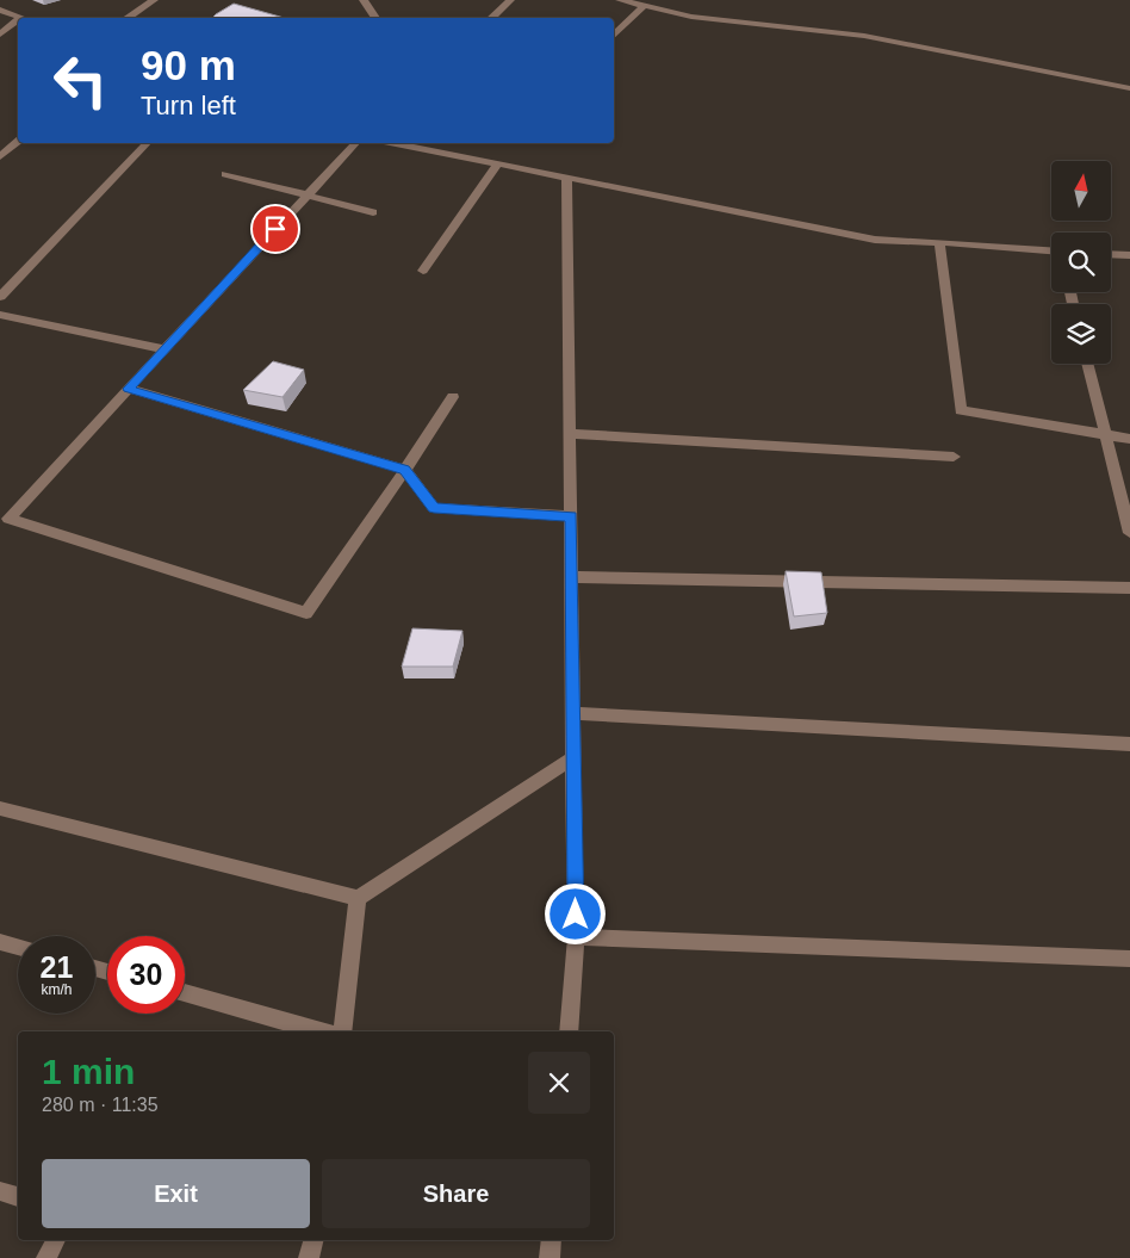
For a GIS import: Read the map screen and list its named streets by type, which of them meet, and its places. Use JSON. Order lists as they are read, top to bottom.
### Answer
{
  "north": "top",
  "page": {
    "turn": ["90 m", "Turn left"],
    "speed": "21 km/h",
    "limit": "30",
    "heading": ["1 min", "280 m · 11:35"],
    "buttons": ["Exit", "Share"]
  }
}
